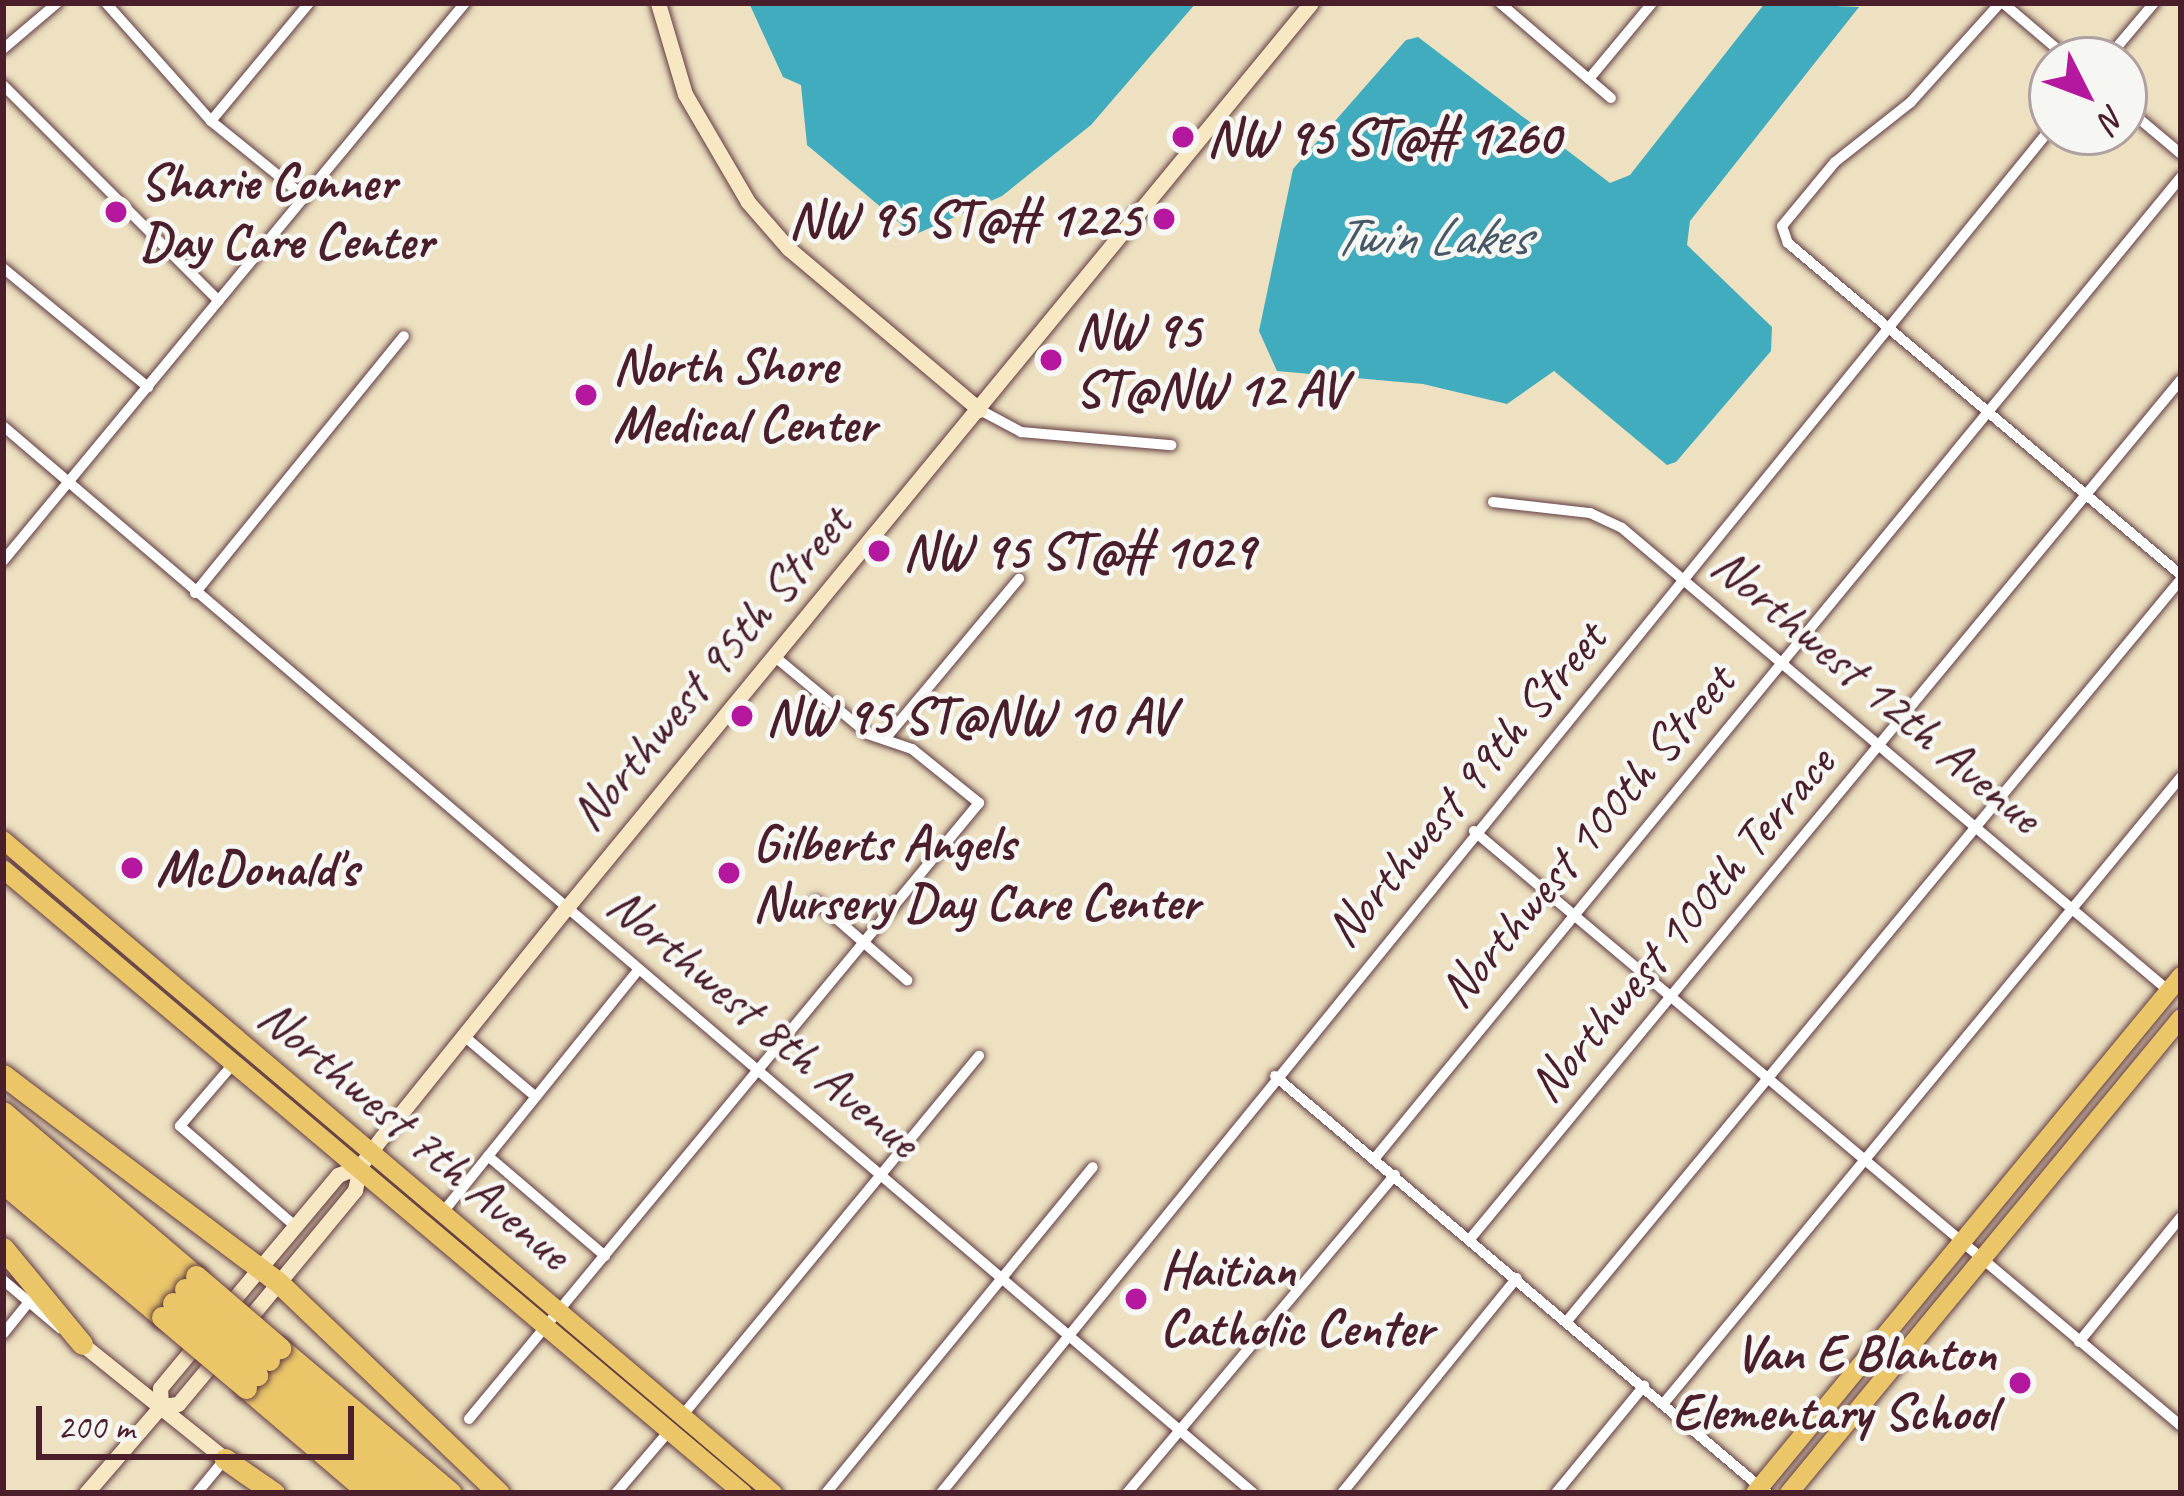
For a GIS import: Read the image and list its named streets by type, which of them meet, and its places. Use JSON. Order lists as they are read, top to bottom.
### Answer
{
  "streets": {
    "main road": ["Northwest 95th Street", "Northwest 7th Avenue"],
    "street": [
      "Northwest 12th Avenue",
      "Northwest 99th Street",
      "Northwest 100th Street",
      "Northwest 100th Terrace",
      "Northwest 8th Avenue"
    ]
  },
  "crossings": [
    ["Northwest 95th Street", "Northwest 8th Avenue"],
    ["Northwest 95th Street", "Northwest 7th Avenue"],
    ["Northwest 12th Avenue", "Northwest 99th Street"],
    ["Northwest 12th Avenue", "Northwest 100th Street"],
    ["Northwest 12th Avenue", "Northwest 100th Terrace"],
    ["Northwest 99th Street", "Northwest 8th Avenue"]
  ],
  "water": ["Twin Lakes"],
  "places": [
    "NW 95 ST@# 1260",
    "Sharie Conner Day Care Center",
    "NW 95 ST@# 1225",
    "NW 95 ST@NW 12 AV",
    "North Shore Medical Center",
    "NW 95 ST@# 1029",
    "NW 95 ST@NW 10 AV",
    "McDonald's",
    "Gilberts Angels Nursery Day Care Center",
    "Haitian Catholic Center",
    "Van E Blanton Elementary School"
  ],
  "scale_bar": "200 m",
  "north": "bottom right"
}
